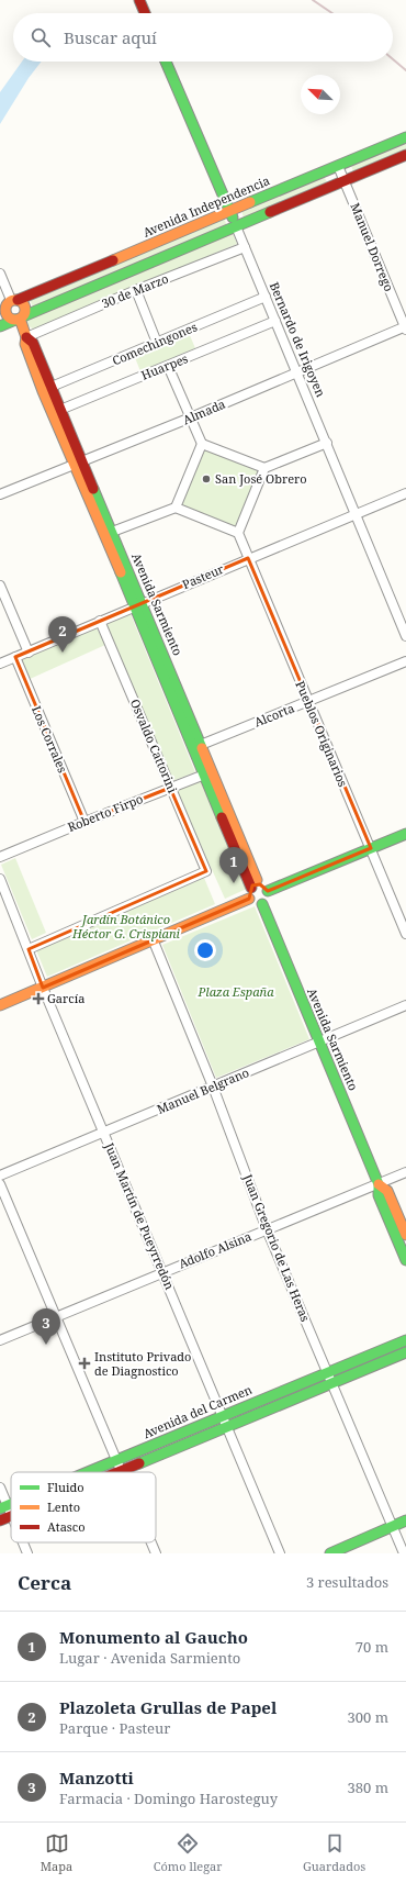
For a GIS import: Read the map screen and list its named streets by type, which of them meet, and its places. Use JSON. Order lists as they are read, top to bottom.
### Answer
{
  "streets": {
    "main road": [
      "Avenida Independencia",
      "Bernardo de Irigoyen",
      "Avenida Sarmiento",
      "Avenida del Carmen"
    ],
    "street": [
      "Manuel Dorrego",
      "30 de Marzo",
      "Comechingones",
      "Huarpes",
      "Almada",
      "Pasteur",
      "Alcorta",
      "Pueblos Originarios",
      "Los Corrales",
      "Osvaldo Cattorini",
      "Roberto Firpo",
      "Manuel Belgrano",
      "Juan Martín de Pueyrredón",
      "Juan Gregorio de Las Heras",
      "Adolfo Alsina"
    ]
  },
  "crossings": [
    ["Avenida Independencia", "Manuel Dorrego"],
    ["Avenida Independencia", "Bernardo de Irigoyen"],
    ["Avenida Independencia", "Avenida Sarmiento"],
    ["Manuel Dorrego", "Almada"],
    ["30 de Marzo", "Bernardo de Irigoyen"],
    ["30 de Marzo", "Avenida Sarmiento"],
    ["Bernardo de Irigoyen", "Comechingones"],
    ["Bernardo de Irigoyen", "Huarpes"],
    ["Bernardo de Irigoyen", "Almada"],
    ["Bernardo de Irigoyen", "Pasteur"],
    ["Comechingones", "Avenida Sarmiento"],
    ["Huarpes", "Avenida Sarmiento"],
    ["Almada", "Avenida Sarmiento"],
    ["Pasteur", "Avenida Sarmiento"],
    ["Pasteur", "Pueblos Originarios"],
    ["Pasteur", "Los Corrales"],
    ["Pasteur", "Osvaldo Cattorini"],
    ["Avenida Sarmiento", "Alcorta"],
    ["Avenida Sarmiento", "Roberto Firpo"],
    ["Avenida Sarmiento", "Manuel Belgrano"],
    ["Avenida Sarmiento", "Adolfo Alsina"],
    ["Alcorta", "Pueblos Originarios"],
    ["Los Corrales", "Roberto Firpo"],
    ["Osvaldo Cattorini", "Roberto Firpo"],
    ["Osvaldo Cattorini", "Juan Martín de Pueyrredón"],
    ["Manuel Belgrano", "Juan Martín de Pueyrredón"],
    ["Manuel Belgrano", "Juan Gregorio de Las Heras"],
    ["Juan Martín de Pueyrredón", "Adolfo Alsina"],
    ["Juan Martín de Pueyrredón", "Avenida del Carmen"],
    ["Juan Gregorio de Las Heras", "Adolfo Alsina"],
    ["Juan Gregorio de Las Heras", "Avenida del Carmen"]
  ],
  "parks": ["Jardín Botánico Héctor G. Crispiani", "Plaza España"],
  "places": {
    "other": ["San José Obrero"],
    "health": ["García", "Instituto Privado de Diagnostico"]
  },
  "legend": ["Fluido", "Lento", "Atasco"],
  "north": "top left",
  "page": {
    "search": "Buscar aquí",
    "pins": ["2", "1", "3"],
    "heading": ["Cerca", "3 resultados"],
    "list": [
      {
        "mark": "1",
        "name": "Monumento al Gaucho",
        "note": "Lugar · Avenida Sarmiento",
        "value": "70 m"
      },
      {
        "mark": "2",
        "name": "Plazoleta Grullas de Papel",
        "note": "Parque · Pasteur",
        "value": "300 m"
      },
      {
        "mark": "3",
        "name": "Manzotti",
        "note": "Farmacia · Domingo Harosteguy",
        "value": "380 m"
      }
    ],
    "nav": ["Mapa", "Cómo llegar", "Guardados"]
  }
}
